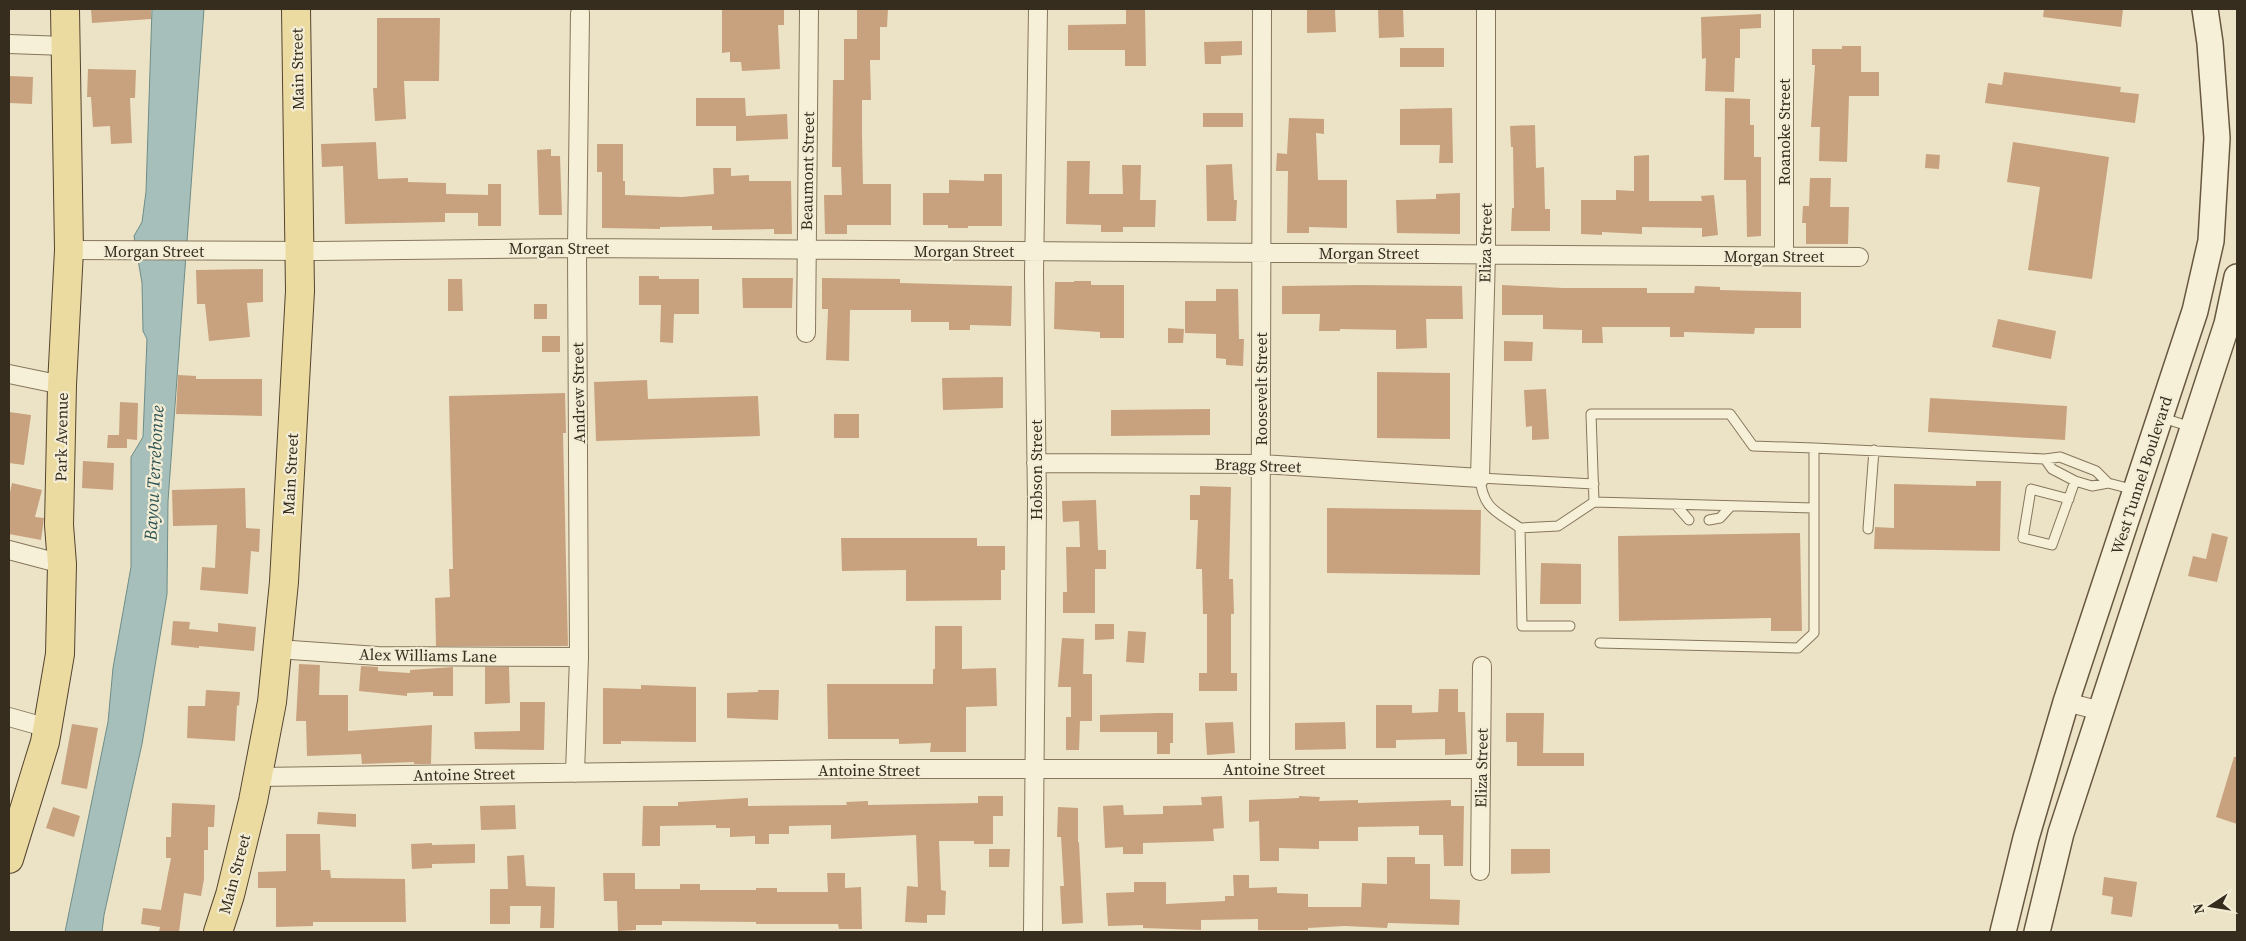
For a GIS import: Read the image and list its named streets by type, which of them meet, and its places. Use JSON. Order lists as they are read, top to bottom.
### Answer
{
  "streets": {
    "main road": ["Main Street", "Park Avenue", "West Tunnel Boulevard"],
    "street": [
      "Roanoke Street",
      "Beaumont Street",
      "Eliza Street",
      "Morgan Street",
      "Roosevelt Street",
      "Andrew Street",
      "Bragg Street",
      "Hobson Street",
      "Alex Williams Lane",
      "Antoine Street"
    ]
  },
  "crossings": [
    ["Main Street", "Morgan Street"],
    ["Main Street", "Alex Williams Lane"],
    ["Main Street", "Antoine Street"],
    ["Roanoke Street", "Morgan Street"],
    ["Beaumont Street", "Morgan Street"],
    ["Eliza Street", "Morgan Street"],
    ["Eliza Street", "Bragg Street"],
    ["Eliza Street", "Antoine Street"],
    ["Morgan Street", "Roosevelt Street"],
    ["Morgan Street", "Andrew Street"],
    ["Morgan Street", "Park Avenue"],
    ["Morgan Street", "Hobson Street"],
    ["Roosevelt Street", "Bragg Street"],
    ["Roosevelt Street", "Antoine Street"],
    ["Andrew Street", "Alex Williams Lane"],
    ["Andrew Street", "Antoine Street"],
    ["Bragg Street", "Hobson Street"],
    ["Hobson Street", "Antoine Street"]
  ],
  "water": ["Bayou Terrebonne"],
  "north": "left"
}
